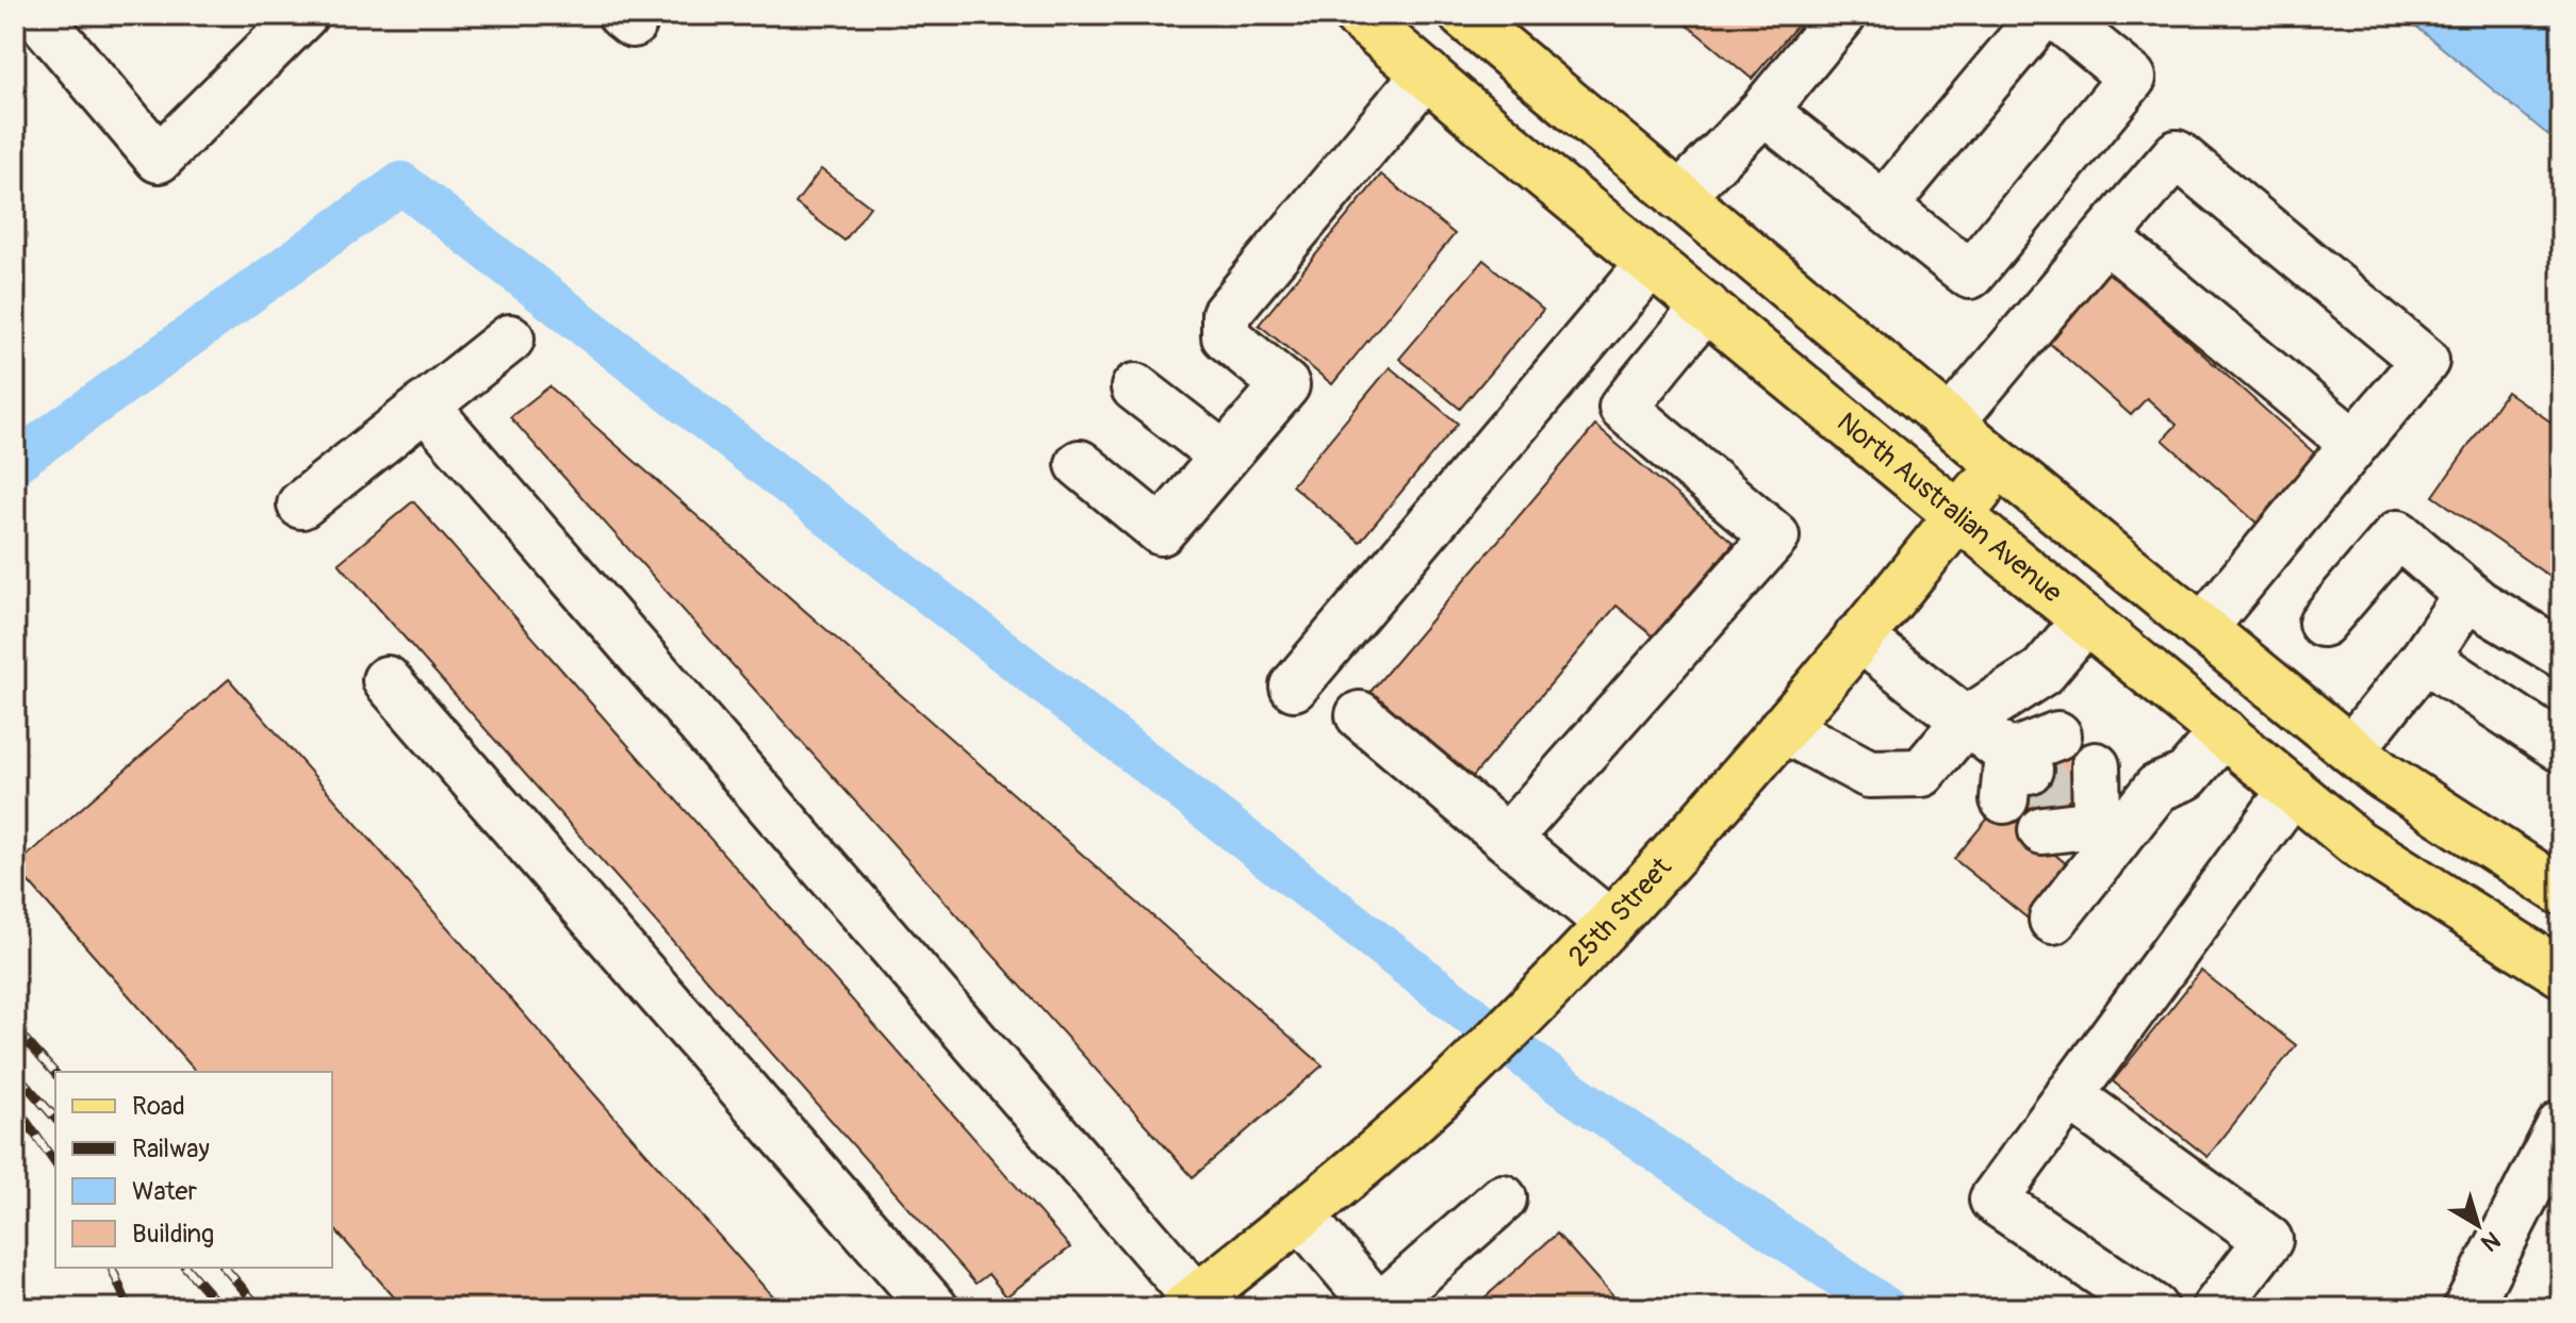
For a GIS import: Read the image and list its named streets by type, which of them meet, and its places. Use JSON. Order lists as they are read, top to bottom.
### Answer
{
  "streets": {
    "main road": ["North Australian Avenue", "25th Street"]
  },
  "crossings": [
    ["North Australian Avenue", "25th Street"]
  ],
  "legend": [
    "Road",
    "Railway",
    "Water",
    "Building"
  ],
  "north": "bottom right"
}
